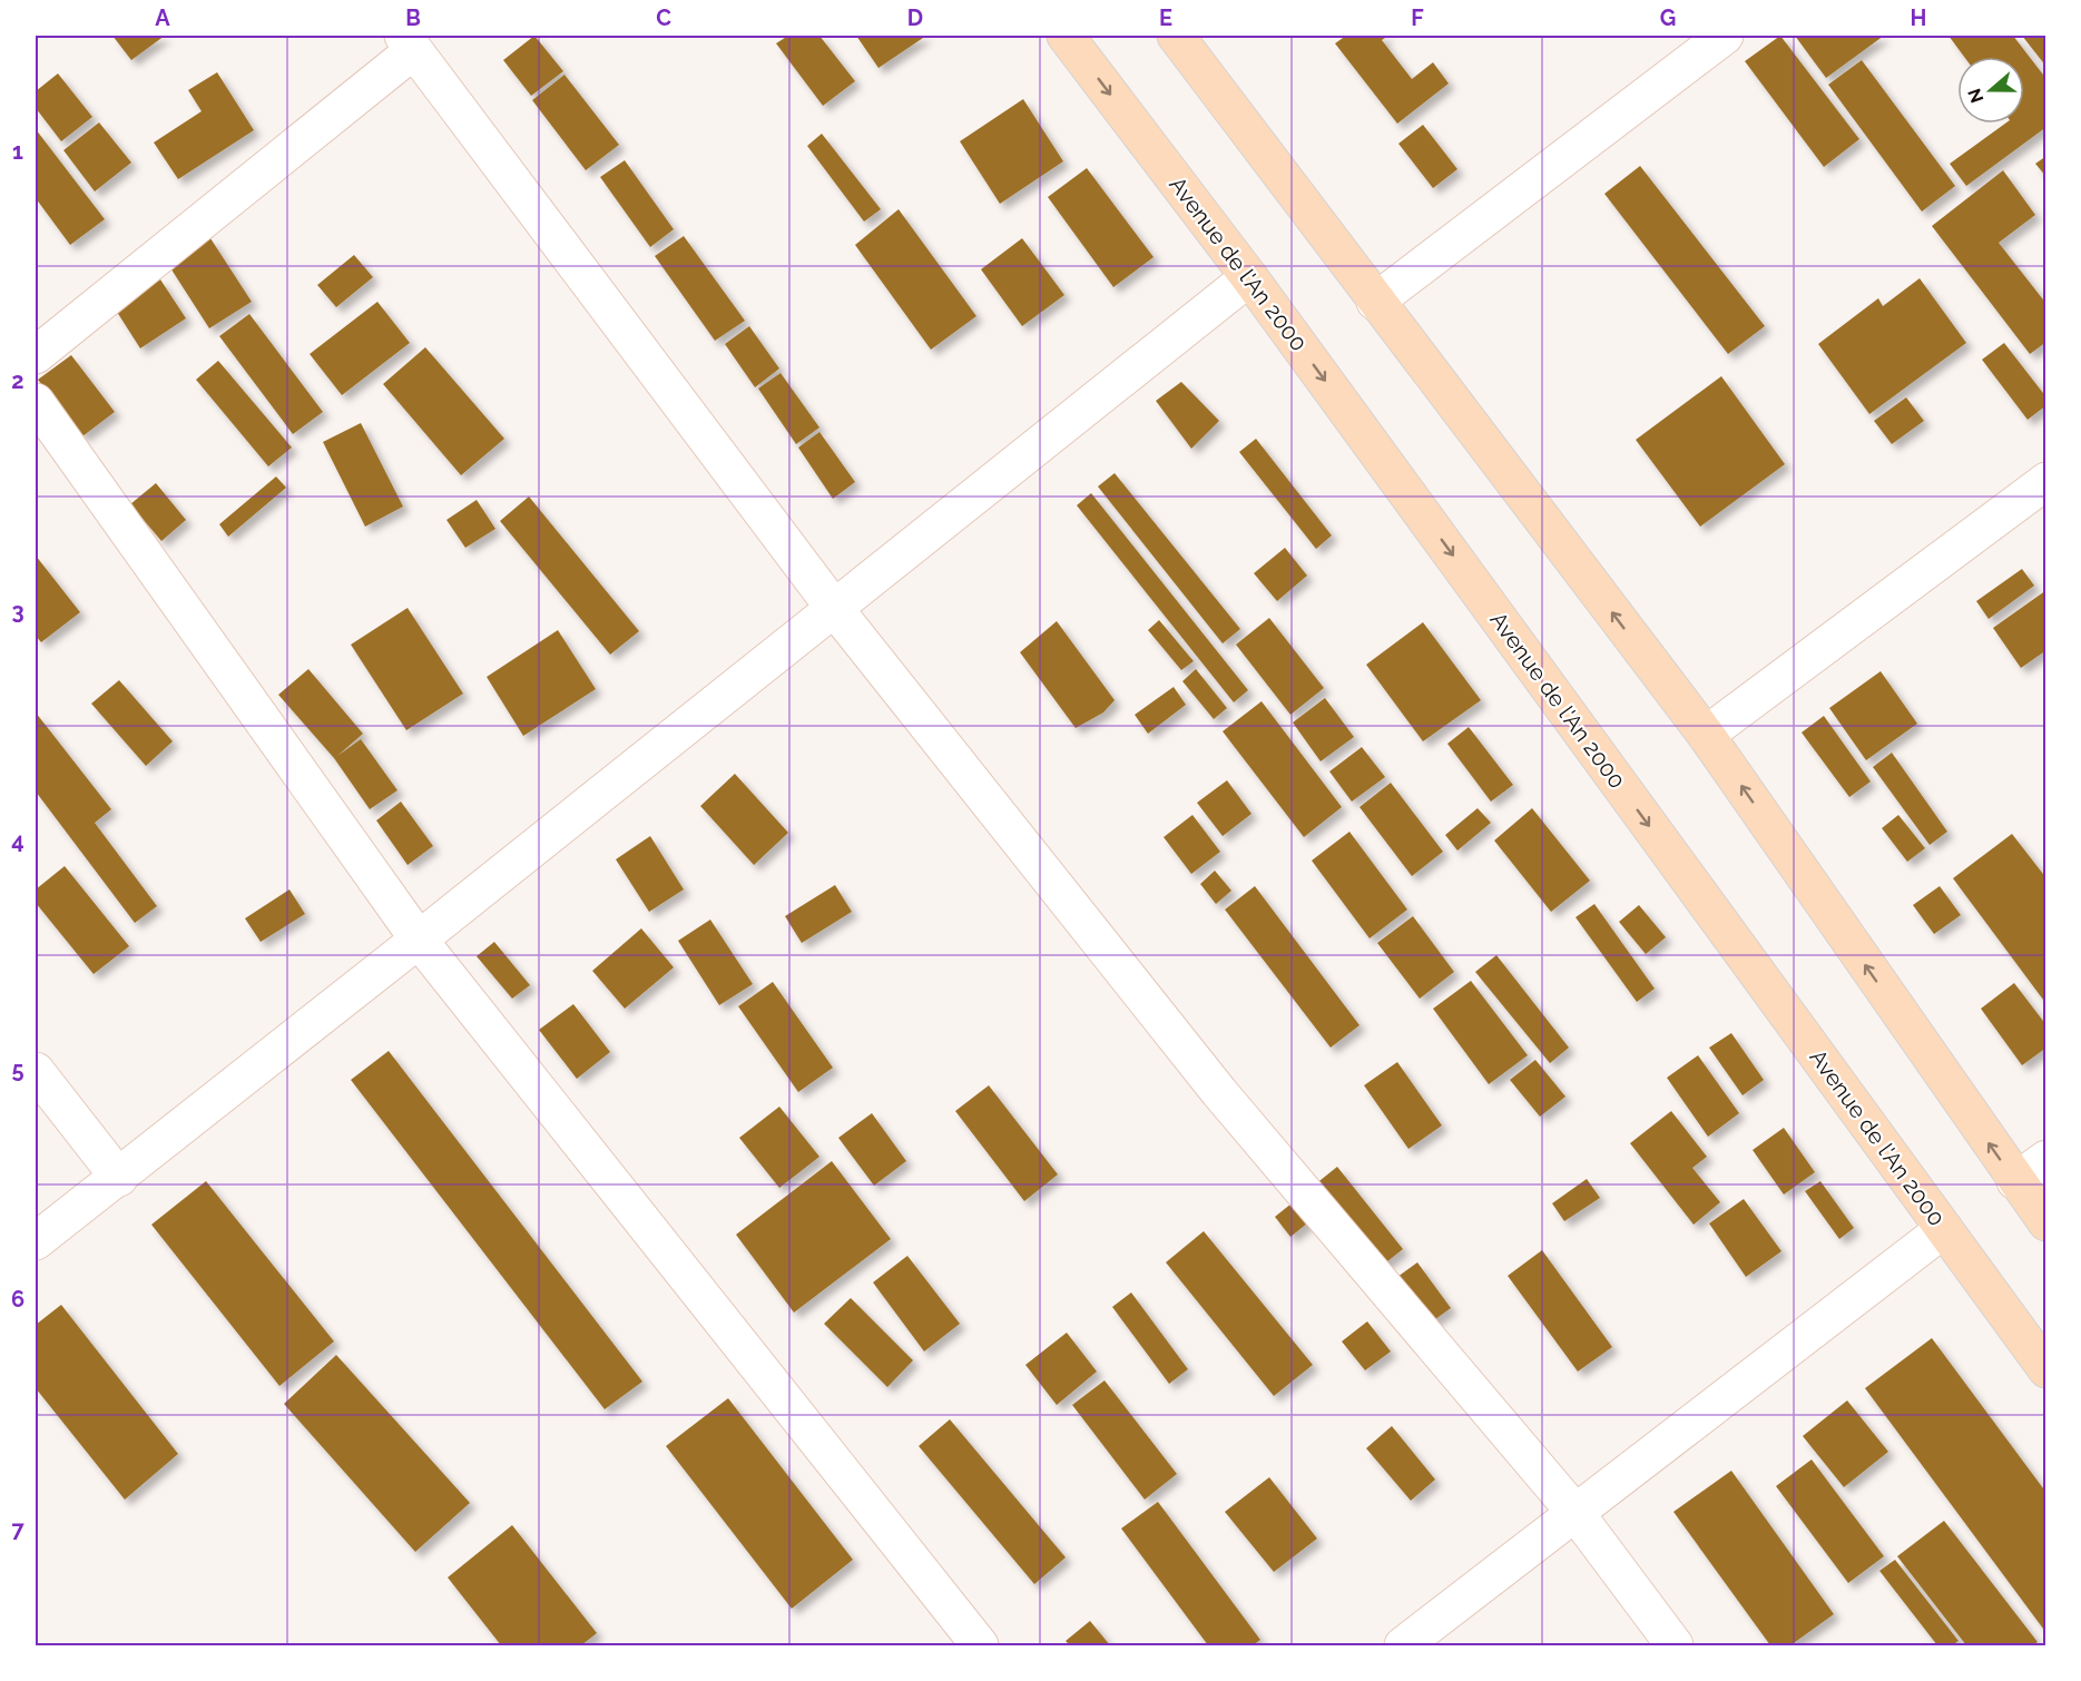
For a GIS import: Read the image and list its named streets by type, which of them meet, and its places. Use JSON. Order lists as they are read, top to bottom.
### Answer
{
  "streets": {
    "main road": ["Avenue de l'An 2000"]
  },
  "north": "left",
  "grid": {
    "columns": [
      "A",
      "B",
      "C",
      "D",
      "E",
      "F",
      "G",
      "H"
    ],
    "rows": [
      "1",
      "2",
      "3",
      "4",
      "5",
      "6",
      "7"
    ]
  }
}
